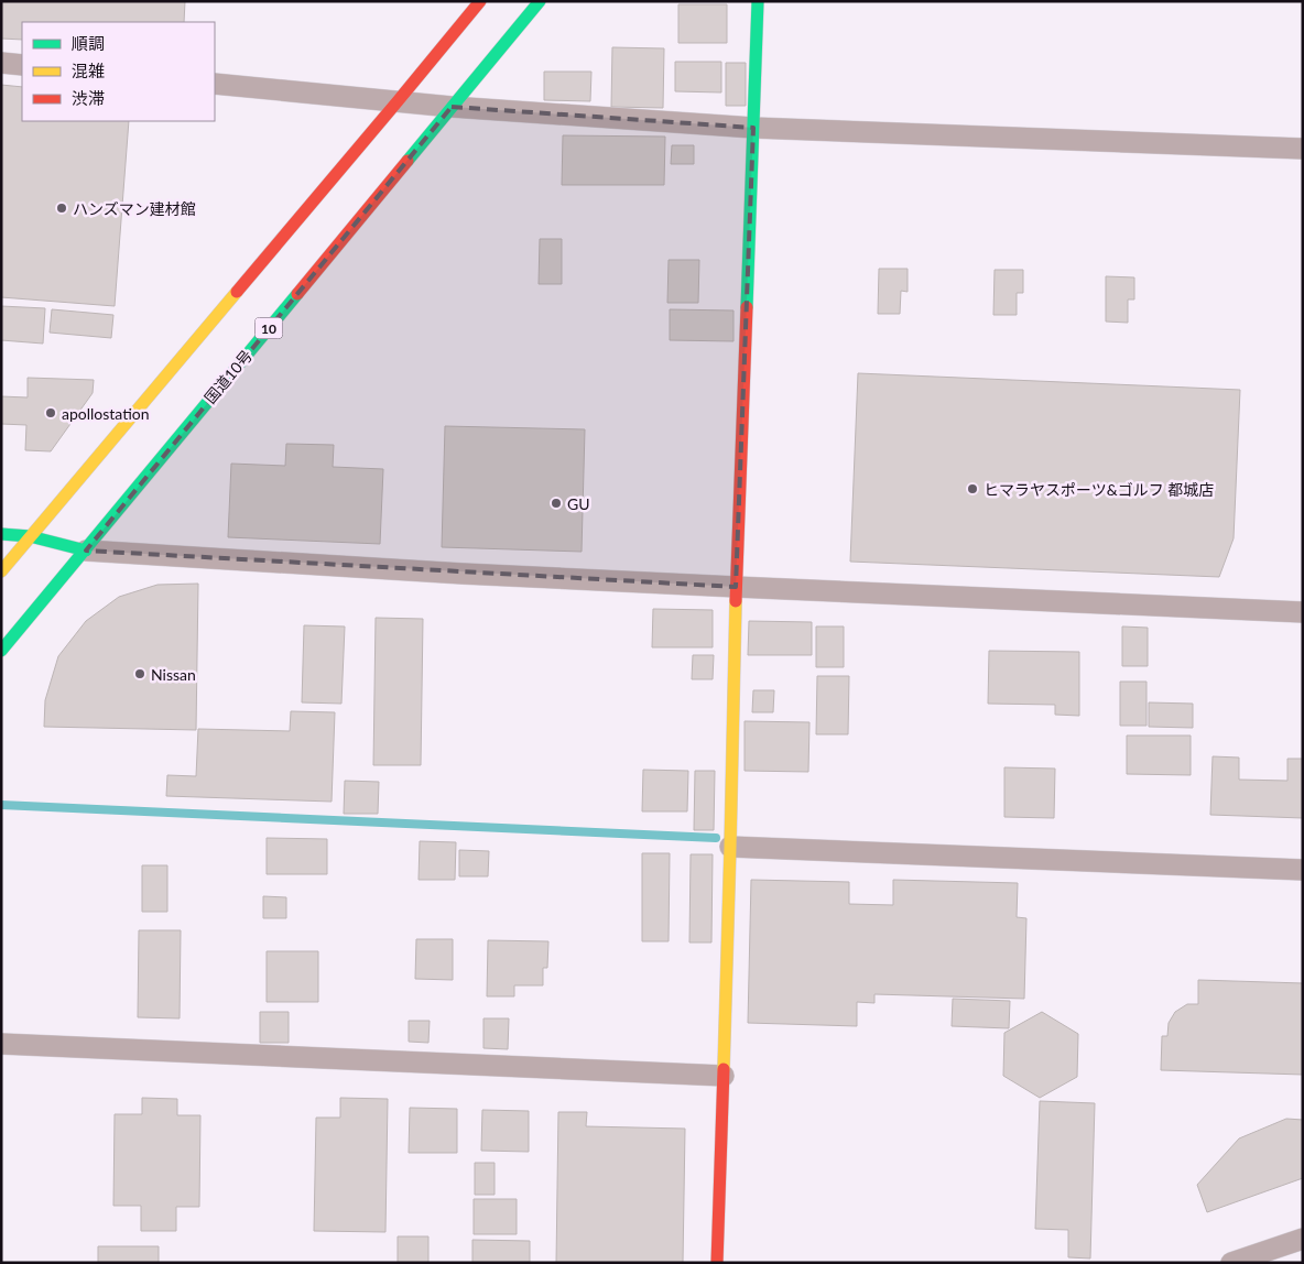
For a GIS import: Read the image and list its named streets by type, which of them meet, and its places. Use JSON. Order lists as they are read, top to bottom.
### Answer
{
  "streets": {
    "main road": ["10", "国道10号"]
  },
  "places": [
    "ハンズマン建材館",
    "apollostation",
    "ヒマラヤスポーツ&ゴルフ 都城店",
    "GU",
    "Nissan"
  ],
  "legend": ["順調", "混雑", "渋滞"]
}
